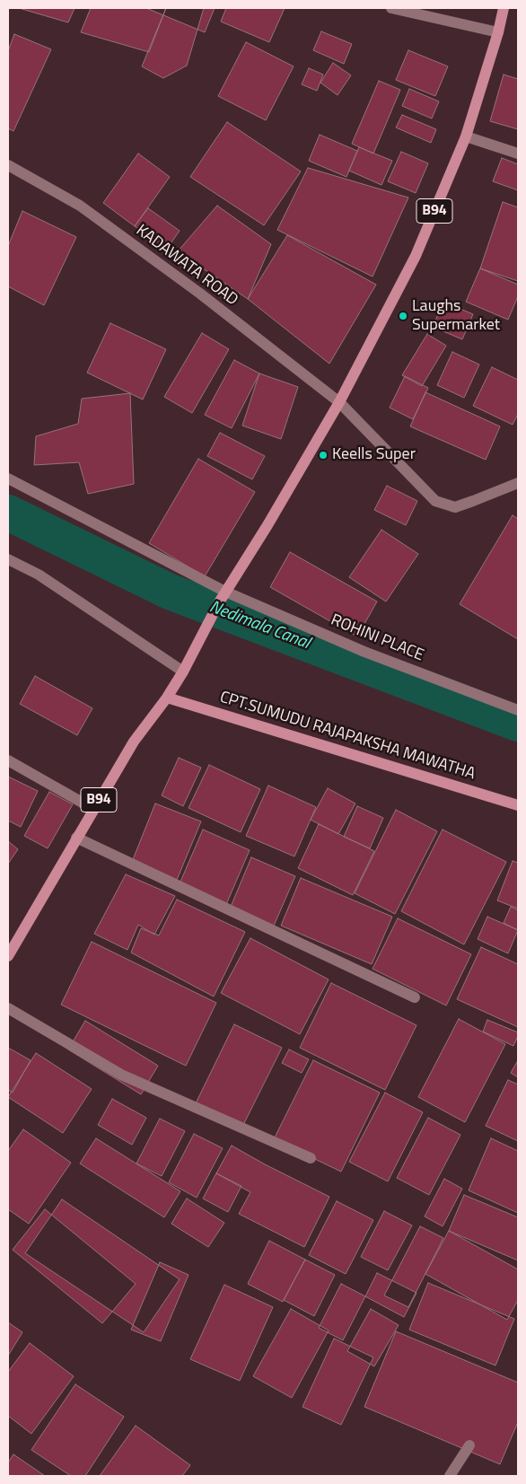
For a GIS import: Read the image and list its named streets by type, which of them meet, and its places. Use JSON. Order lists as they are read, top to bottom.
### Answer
{
  "streets": {
    "main road": ["B94", "CPT.SUMUDU RAJAPAKSHA MAWATHA"],
    "street": ["KADAWATA ROAD", "ROHINI PLACE"]
  },
  "crossings": [
    ["B94", "KADAWATA ROAD"],
    ["B94", "ROHINI PLACE"],
    ["B94", "CPT.SUMUDU RAJAPAKSHA MAWATHA"]
  ],
  "water": ["Nedimala Canal"],
  "places": ["Laughs Supermarket", "Keells Super"]
}
